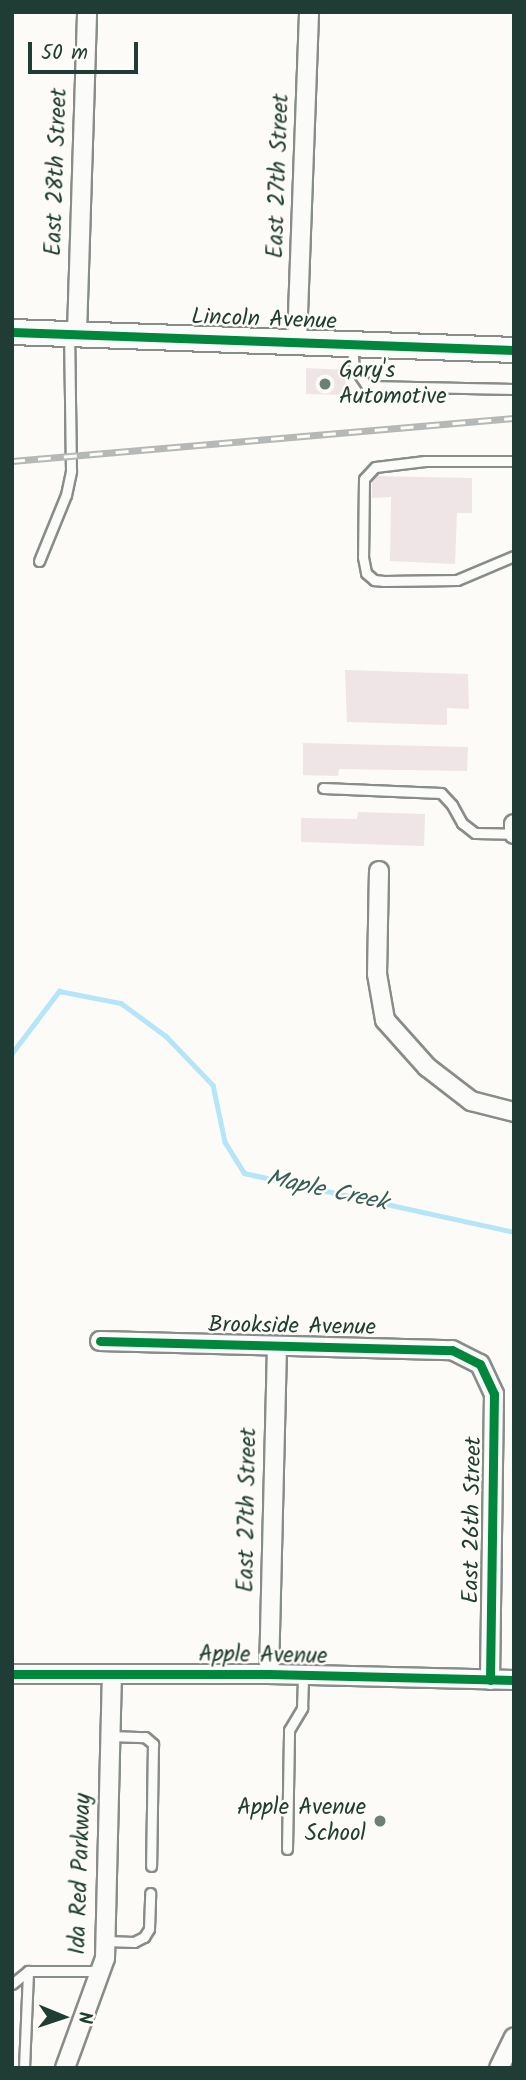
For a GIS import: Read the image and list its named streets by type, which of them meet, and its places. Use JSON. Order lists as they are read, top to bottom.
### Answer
{
  "streets": {
    "street": [
      "East 28th Street",
      "East 27th Street",
      "Lincoln Avenue",
      "Brookside Avenue",
      "East 26th Street",
      "Apple Avenue",
      "Ida Red Parkway"
    ]
  },
  "crossings": [
    ["East 28th Street", "Lincoln Avenue"],
    ["East 27th Street", "Lincoln Avenue"],
    ["East 27th Street", "Brookside Avenue"],
    ["East 27th Street", "Apple Avenue"],
    ["Brookside Avenue", "East 26th Street"],
    ["East 26th Street", "Apple Avenue"],
    ["Apple Avenue", "Ida Red Parkway"]
  ],
  "water": ["Maple Creek"],
  "places": ["Gary's Automotive", "Apple Avenue School"],
  "scale_bar": "50 m",
  "north": "right"
}
